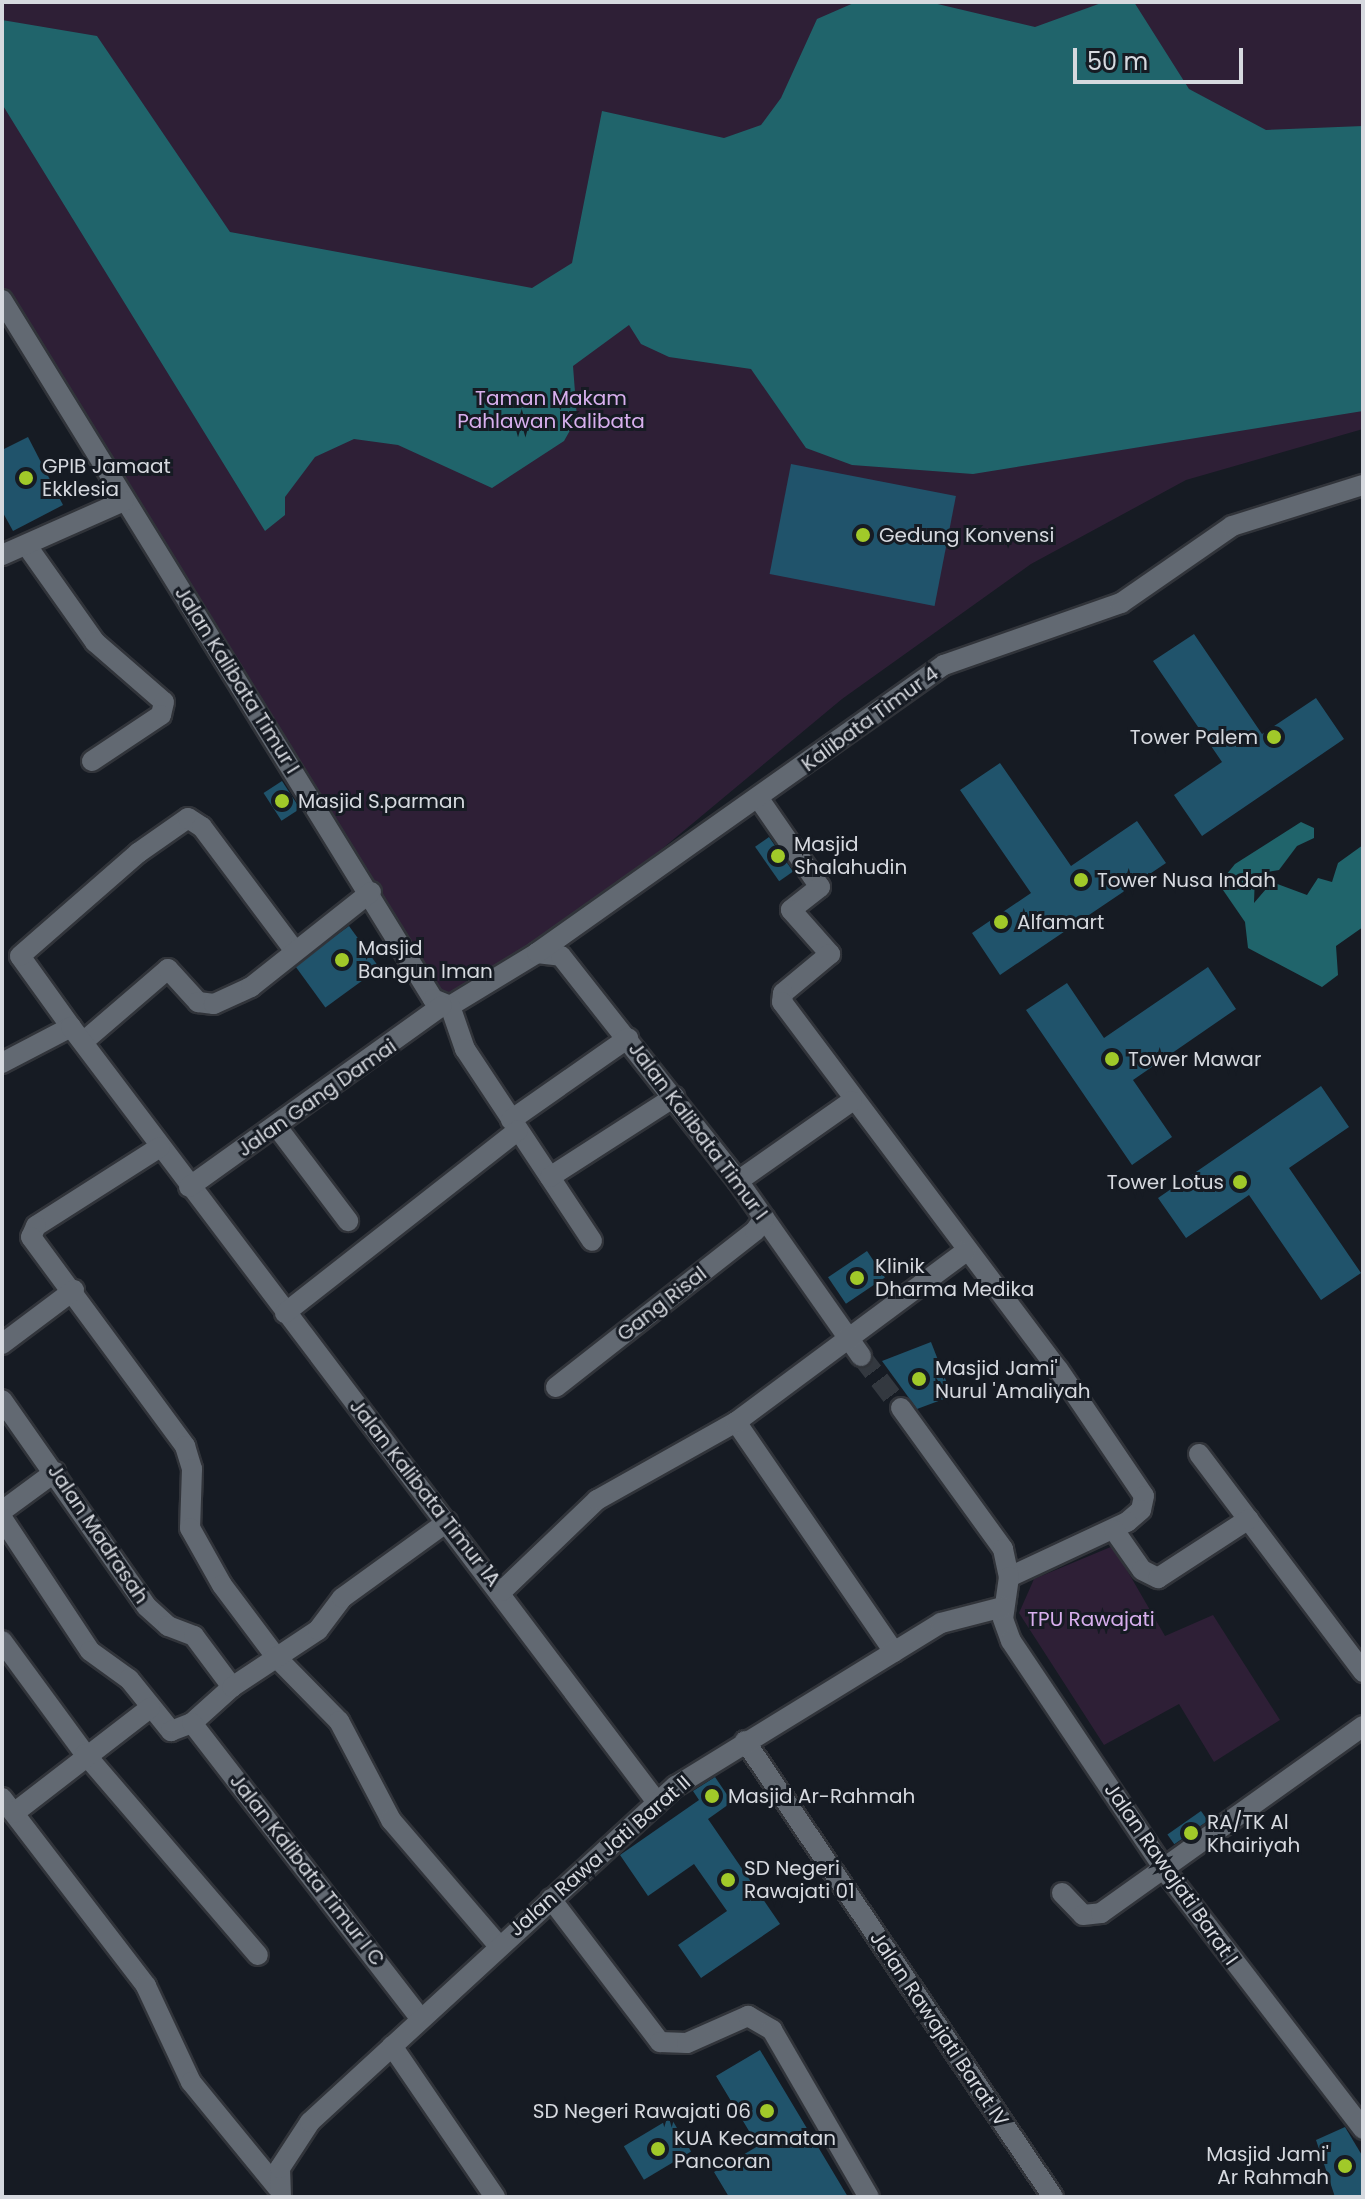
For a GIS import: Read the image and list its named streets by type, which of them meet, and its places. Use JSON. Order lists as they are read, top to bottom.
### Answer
{
  "streets": {
    "street": [
      "Jalan Kalibata Timur I",
      "Kalibata Timur 4",
      "Jalan Gang Damai",
      "Gang Risal",
      "Jalan Kalibata Timur 1A",
      "Jalan Madrasah",
      "Jalan Rawa Jati Barat II",
      "Jalan Kalibata Timur I C",
      "Jalan Rawajati Barat I",
      "Jalan Rawajati Barat IV"
    ]
  },
  "crossings": [
    ["Jalan Kalibata Timur I", "Kalibata Timur 4"],
    ["Jalan Kalibata Timur I", "Jalan Gang Damai"],
    ["Jalan Kalibata Timur I", "Gang Risal"],
    ["Jalan Gang Damai", "Jalan Kalibata Timur 1A"],
    ["Jalan Kalibata Timur 1A", "Jalan Rawa Jati Barat II"],
    ["Jalan Rawa Jati Barat II", "Jalan Kalibata Timur I C"],
    ["Jalan Rawa Jati Barat II", "Jalan Rawajati Barat I"],
    ["Jalan Rawa Jati Barat II", "Jalan Rawajati Barat IV"]
  ],
  "parks": ["Taman Makam Pahlawan Kalibata", "TPU Rawajati"],
  "places": [
    "GPIB Jamaat Ekklesia",
    "Gedung Konvensi",
    "Tower Palem",
    "Masjid S.parman",
    "Masjid Shalahudin",
    "Tower Nusa Indah",
    "Alfamart",
    "Masjid Bangun Iman",
    "Tower Mawar",
    "Tower Lotus",
    "Klinik Dharma Medika",
    "Masjid Jami' Nurul 'Amaliyah",
    "Masjid Ar-Rahmah",
    "RA/TK Al Khairiyah",
    "SD Negeri Rawajati 01",
    "SD Negeri Rawajati 06",
    "KUA Kecamatan Pancoran",
    "Masjid Jami' Ar Rahmah"
  ],
  "scale_bar": "50 m"
}
